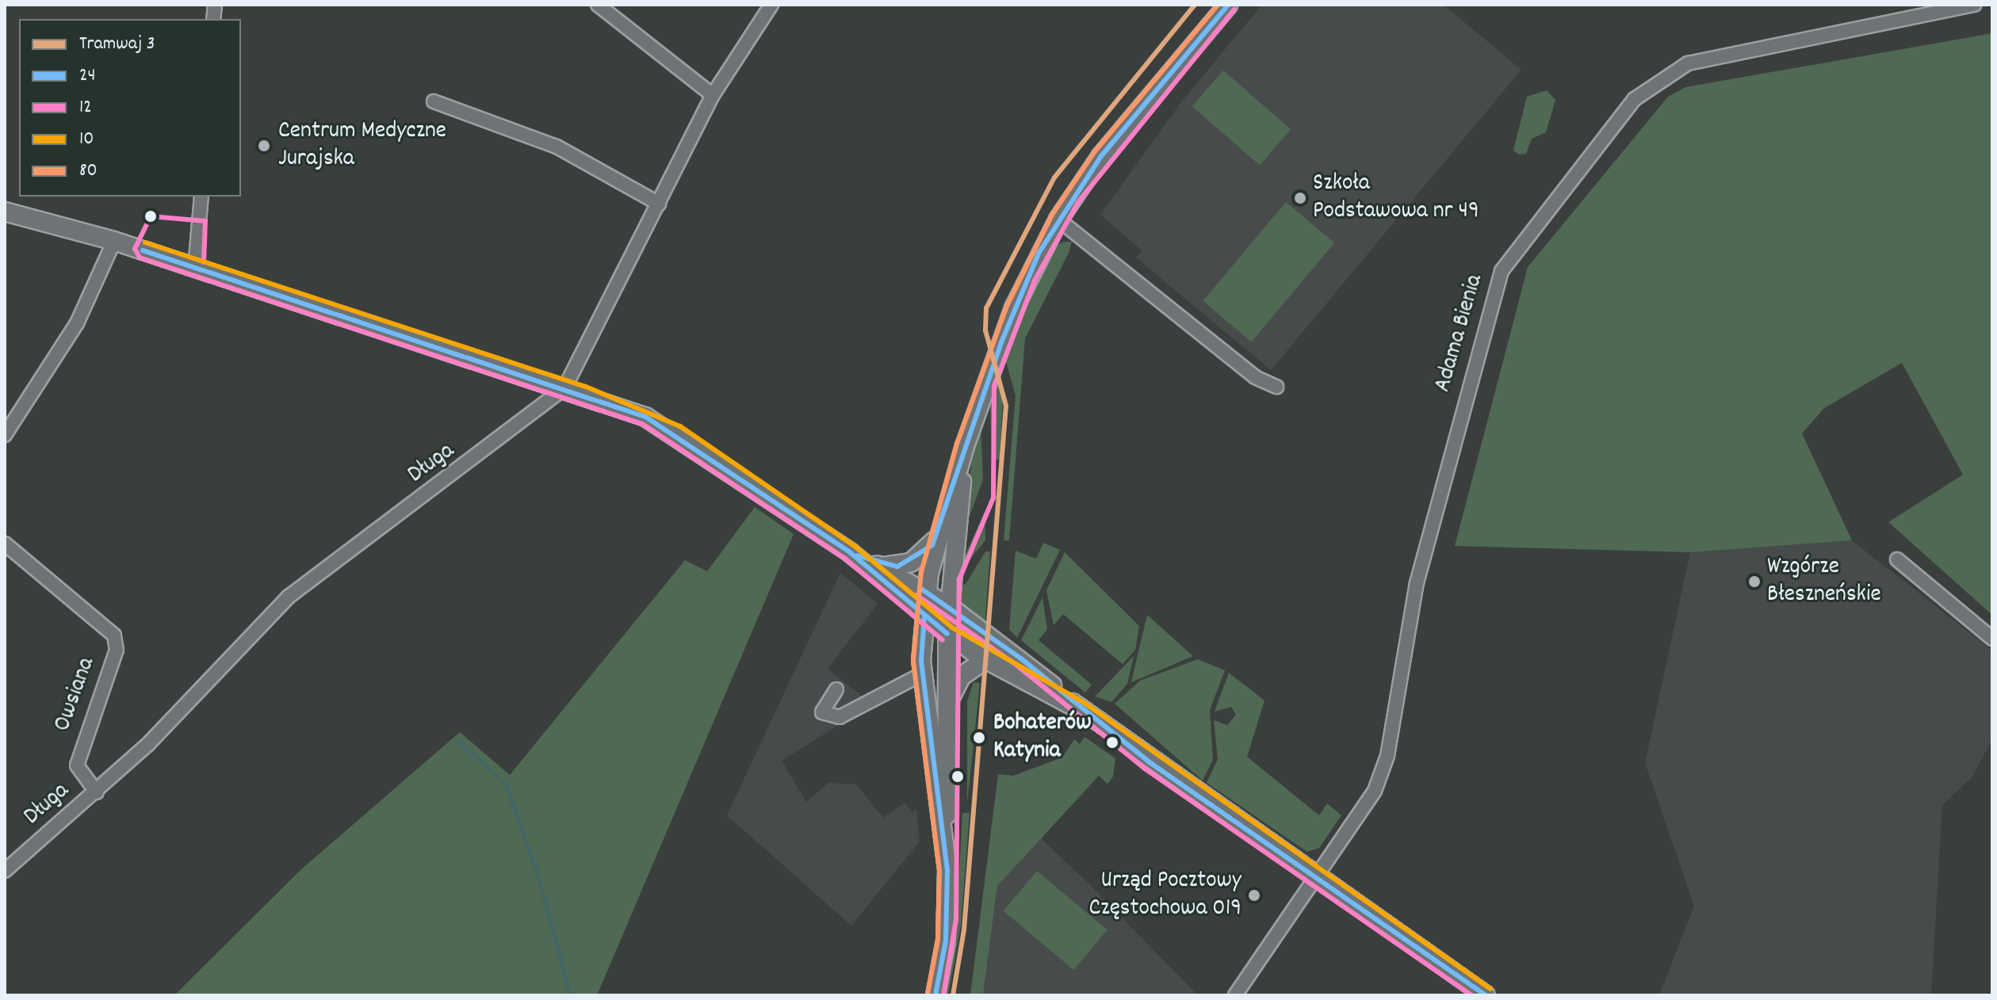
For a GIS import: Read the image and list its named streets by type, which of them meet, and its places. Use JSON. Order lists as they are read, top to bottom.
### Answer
{
  "streets": {
    "street": ["Adama Bienia", "Długa", "Owsiana"]
  },
  "crossings": [
    ["Długa", "Owsiana"]
  ],
  "places": [
    "Centrum Medyczne Jurajska",
    "Szkoła Podstawowa nr 49",
    "Wzgórze Błeszneńskie",
    "Bohaterów Katynia",
    "Urząd Pocztowy Częstochowa 019"
  ],
  "lines": [
    "tram line 3",
    "transit line 24",
    "transit line 80",
    "transit line 12",
    "transit line 10"
  ],
  "legend": [
    "Tramwaj 3",
    "24",
    "12",
    "10",
    "80"
  ]
}
